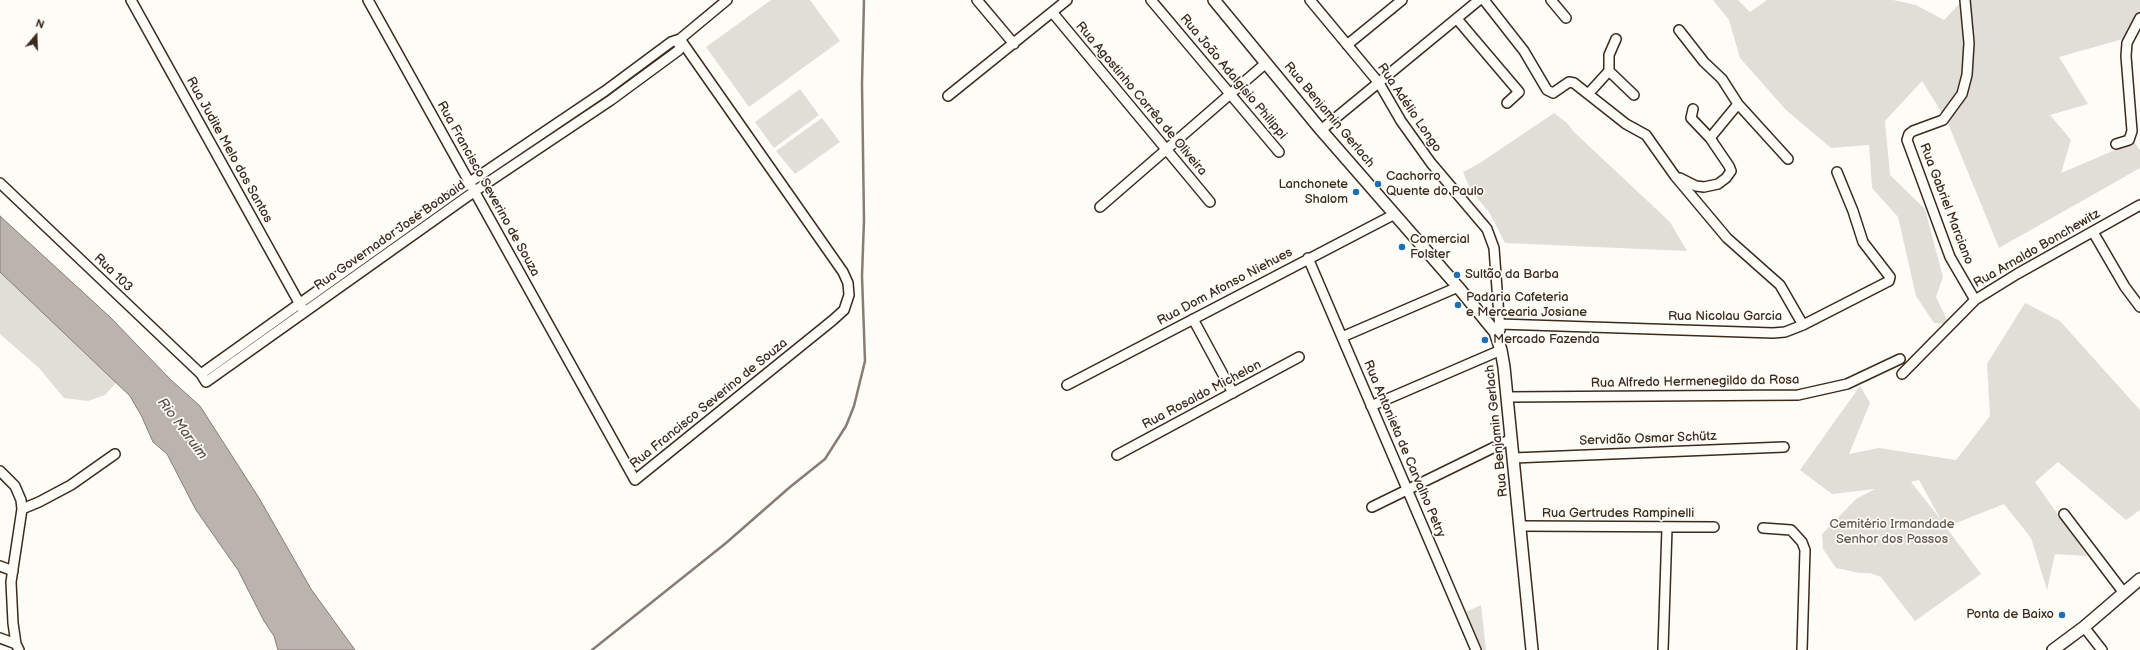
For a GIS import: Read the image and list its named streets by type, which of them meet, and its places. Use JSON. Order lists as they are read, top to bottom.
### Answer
{
  "streets": {
    "main road": ["Rua Benjamin Gerlach"],
    "street": [
      "Rua João Adalgísio Philippi",
      "Rua Agostinho Corrêa de Oliveira",
      "Rua Adélio Longo",
      "Rua Judite Melo dos Santos",
      "Rua Francisco Severino de Souza",
      "Rua Gabriel Marciano",
      "Rua Governador José Boabaid",
      "Rua Arnaldo Bonchewitz",
      "Rua 103",
      "Rua Dom Afonso Niehues",
      "Rua Nicolau Garcia",
      "Rua Alfredo Hermenegildo da Rosa",
      "Rua Rosaldo Michelon",
      "Servidão Osmar Schütz",
      "Rua Antonieta de Carvalho Petry",
      "Rua Gertrudes Rampinelli"
    ]
  },
  "crossings": [
    ["Rua Adélio Longo", "Rua Benjamin Gerlach"],
    ["Rua Adélio Longo", "Rua Nicolau Garcia"],
    ["Rua Benjamin Gerlach", "Rua Dom Afonso Niehues"],
    ["Rua Benjamin Gerlach", "Rua Nicolau Garcia"],
    ["Rua Benjamin Gerlach", "Rua Alfredo Hermenegildo da Rosa"],
    ["Rua Benjamin Gerlach", "Servidão Osmar Schütz"],
    ["Rua Benjamin Gerlach", "Rua Gertrudes Rampinelli"],
    ["Rua Judite Melo dos Santos", "Rua Governador José Boabaid"],
    ["Rua Francisco Severino de Souza", "Rua Governador José Boabaid"],
    ["Rua Gabriel Marciano", "Rua Arnaldo Bonchewitz"],
    ["Rua Governador José Boabaid", "Rua 103"],
    ["Rua Dom Afonso Niehues", "Rua Antonieta de Carvalho Petry"]
  ],
  "water": ["Rio Maruim"],
  "parks": ["Cemitério Irmandade Senhor dos Passos"],
  "places": [
    "Cachorro Quente do Paulo",
    "Lanchonete Shalom",
    "Comercial Folster",
    "Sultão da Barba",
    "Padaria Cafeteria e Mercearia Josiane",
    "Mercado Fazenda",
    "Ponta de Baixo"
  ],
  "north": "top"
}
